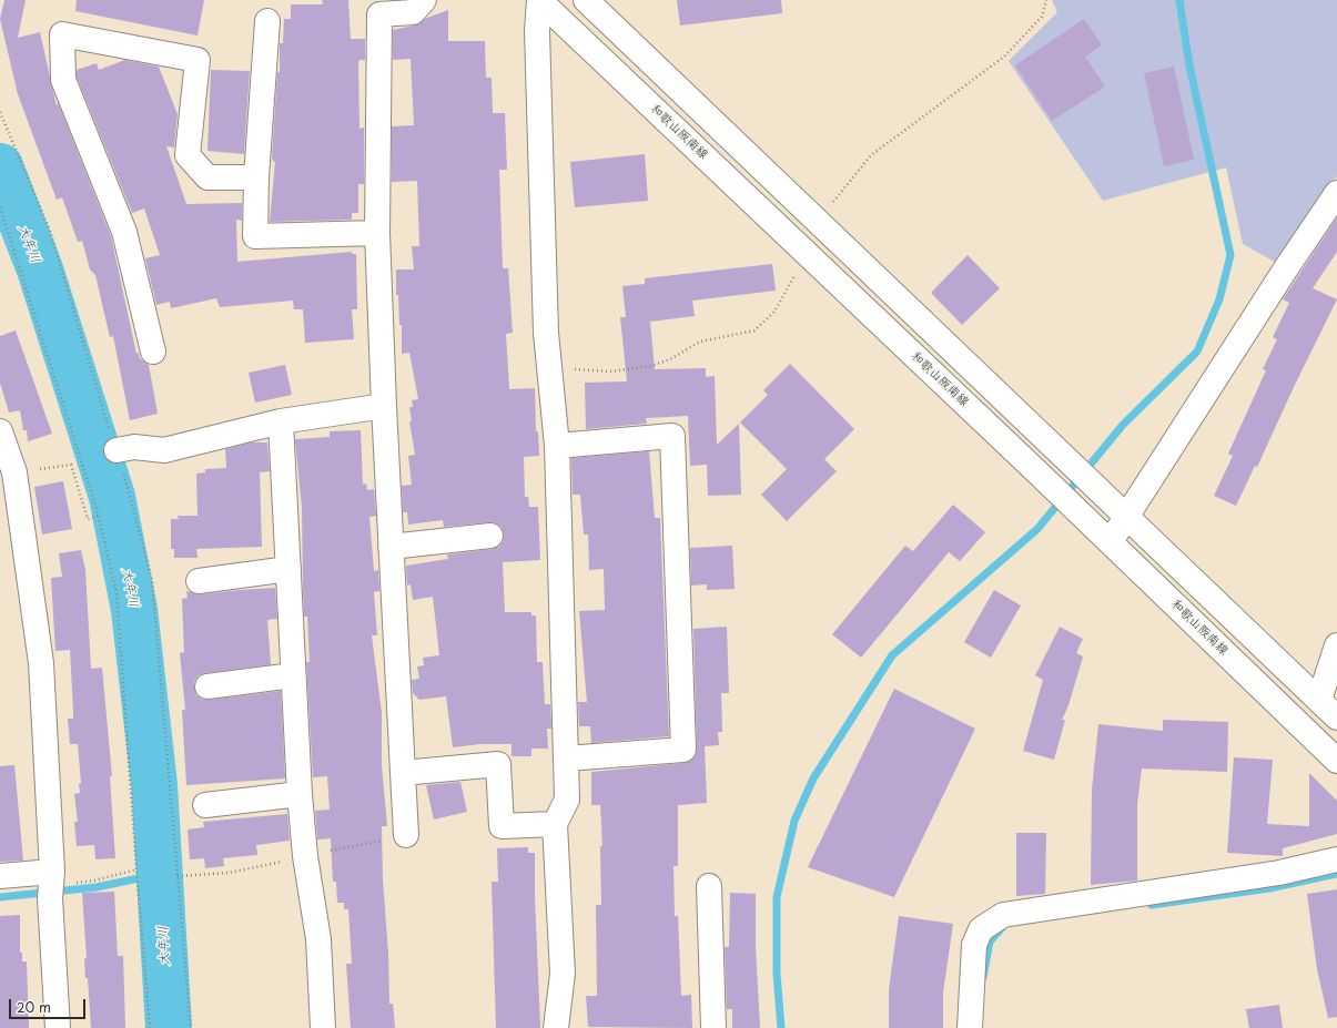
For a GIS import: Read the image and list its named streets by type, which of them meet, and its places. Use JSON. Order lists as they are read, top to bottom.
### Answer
{
  "streets": {
    "street": ["和歌山阪南線"]
  },
  "water": ["大年川"],
  "scale_bar": "20 m"
}
